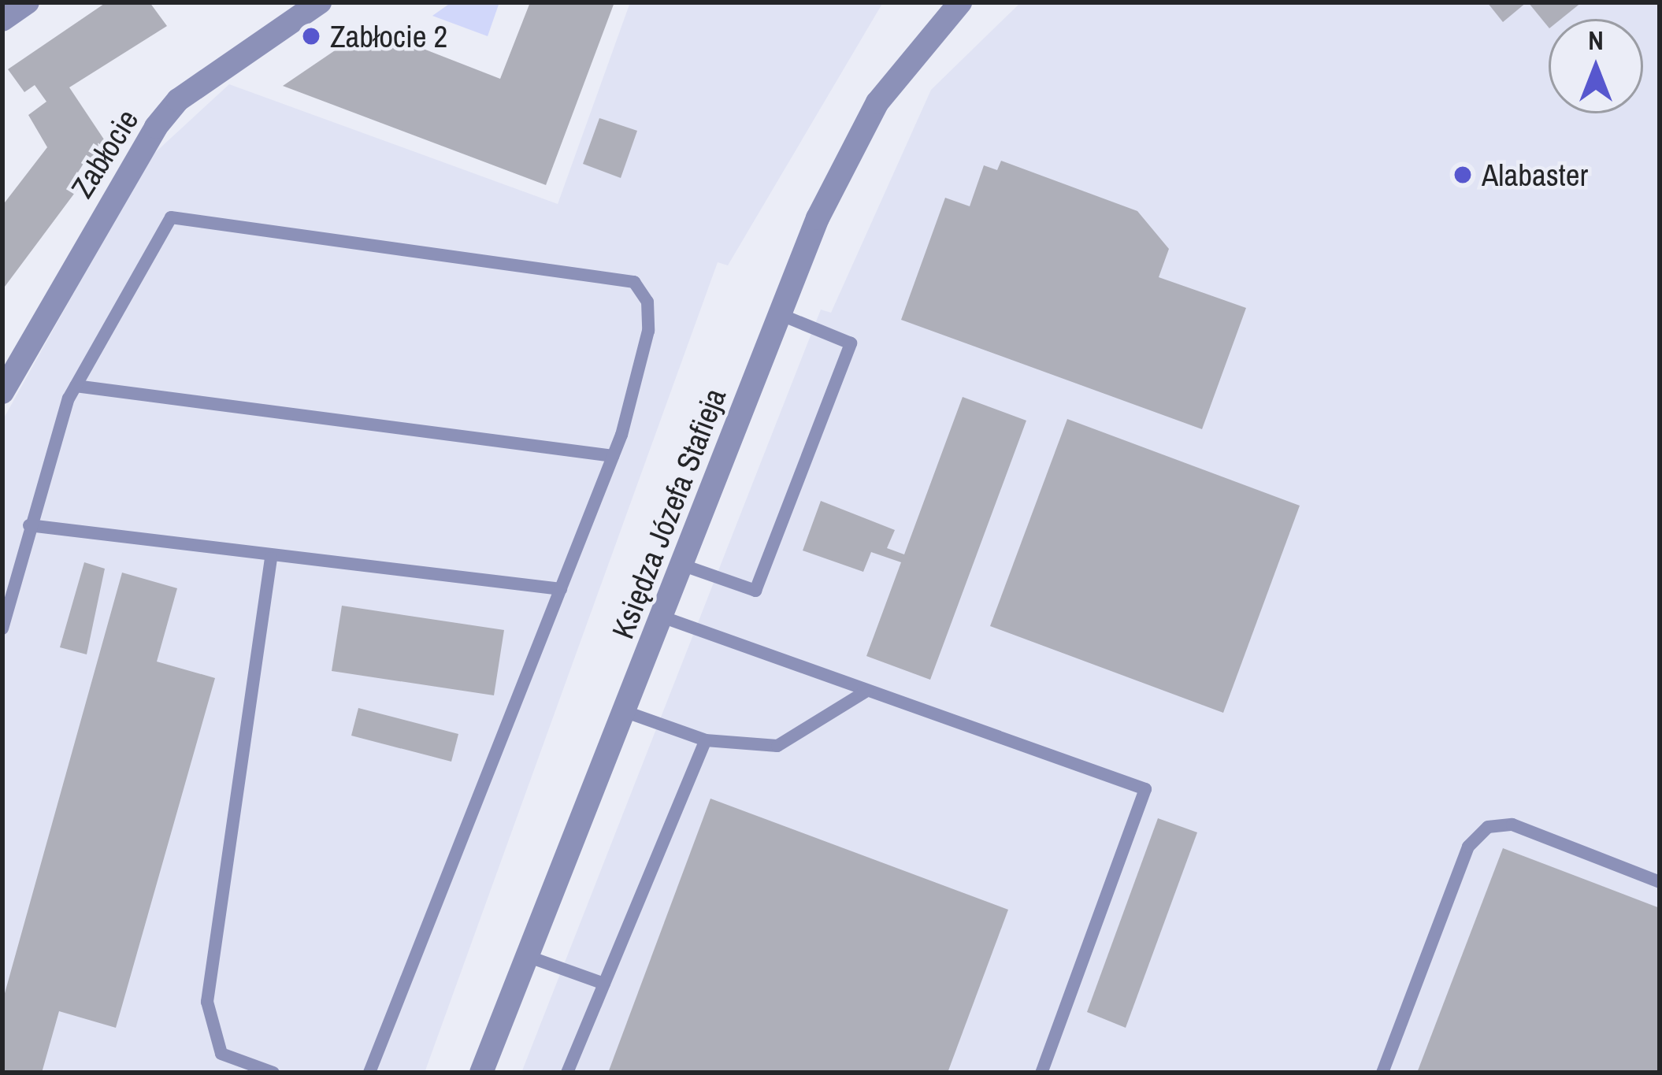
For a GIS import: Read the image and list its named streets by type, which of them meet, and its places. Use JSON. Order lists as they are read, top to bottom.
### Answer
{
  "streets": {
    "street": ["Zabłocie", "Księdza Józefa Stafieja"]
  },
  "places": ["Zabłocie 2", "Alabaster"],
  "north": "top"
}
